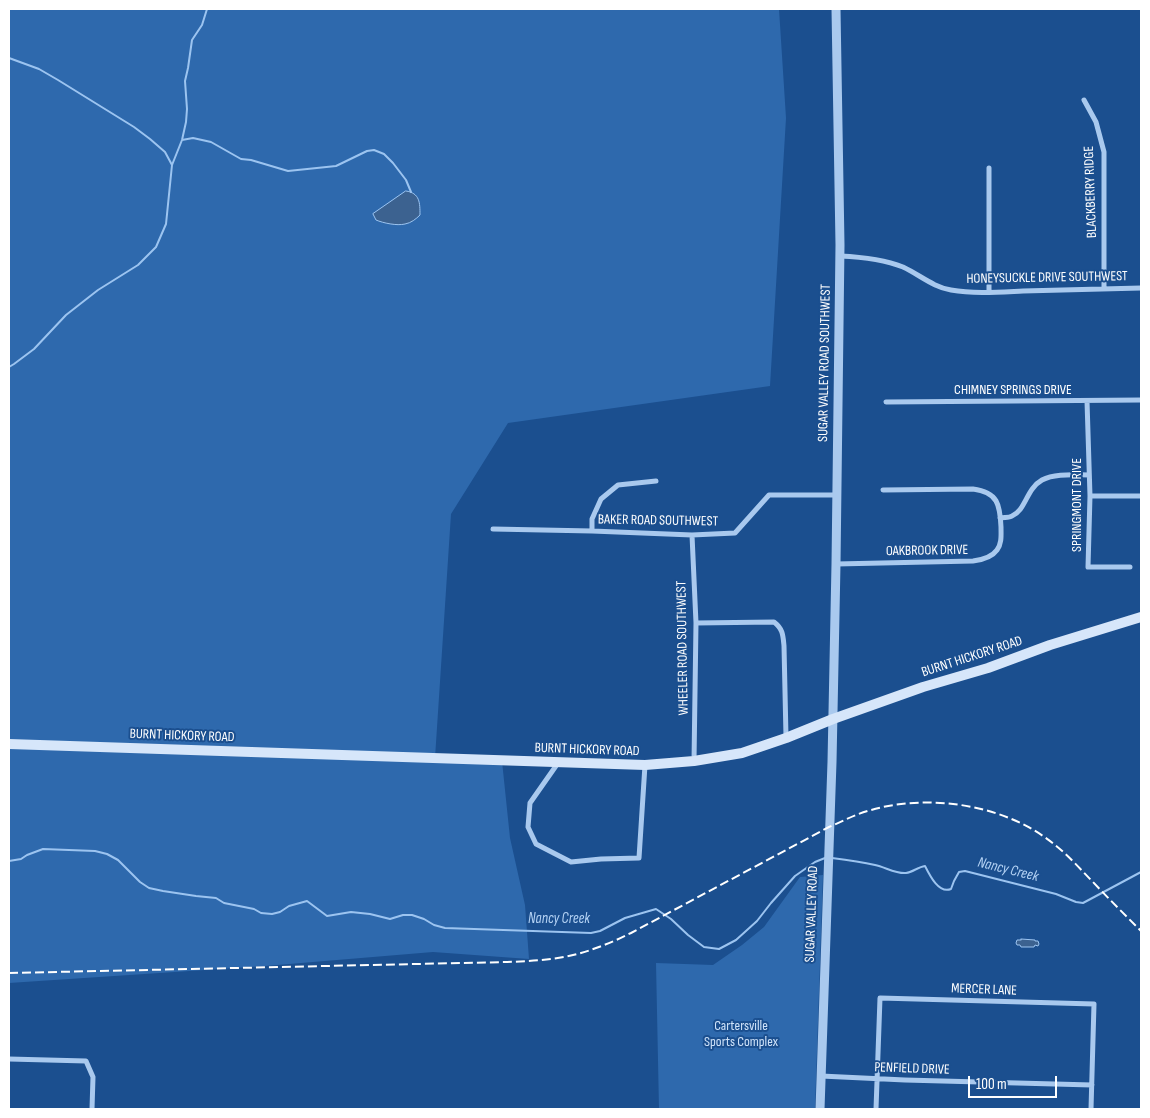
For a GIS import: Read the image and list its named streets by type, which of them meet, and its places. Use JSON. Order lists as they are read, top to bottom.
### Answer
{
  "streets": {
    "main road": ["BURNT HICKORY ROAD"],
    "street": [
      "BLACKBERRY RIDGE",
      "HONEYSUCKLE DRIVE SOUTHWEST",
      "SUGAR VALLEY ROAD SOUTHWEST",
      "CHIMNEY SPRINGS DRIVE",
      "SPRINGMONT DRIVE",
      "BAKER ROAD SOUTHWEST",
      "OAKBROOK DRIVE",
      "WHEELER ROAD SOUTHWEST",
      "SUGAR VALLEY ROAD",
      "MERCER LANE",
      "PENFIELD DRIVE"
    ]
  },
  "crossings": [
    ["BLACKBERRY RIDGE", "HONEYSUCKLE DRIVE SOUTHWEST"],
    ["HONEYSUCKLE DRIVE SOUTHWEST", "SUGAR VALLEY ROAD SOUTHWEST"],
    ["SUGAR VALLEY ROAD SOUTHWEST", "BAKER ROAD SOUTHWEST"],
    ["SUGAR VALLEY ROAD SOUTHWEST", "OAKBROOK DRIVE"],
    ["SUGAR VALLEY ROAD SOUTHWEST", "BURNT HICKORY ROAD"],
    ["SUGAR VALLEY ROAD SOUTHWEST", "SUGAR VALLEY ROAD"],
    ["CHIMNEY SPRINGS DRIVE", "SPRINGMONT DRIVE"],
    ["BAKER ROAD SOUTHWEST", "WHEELER ROAD SOUTHWEST"],
    ["WHEELER ROAD SOUTHWEST", "BURNT HICKORY ROAD"],
    ["BURNT HICKORY ROAD", "SUGAR VALLEY ROAD"],
    ["SUGAR VALLEY ROAD", "PENFIELD DRIVE"],
    ["MERCER LANE", "PENFIELD DRIVE"]
  ],
  "water": ["Nancy Creek"],
  "parks": ["Cartersville Sports Complex"],
  "scale_bar": "100 m"
}
